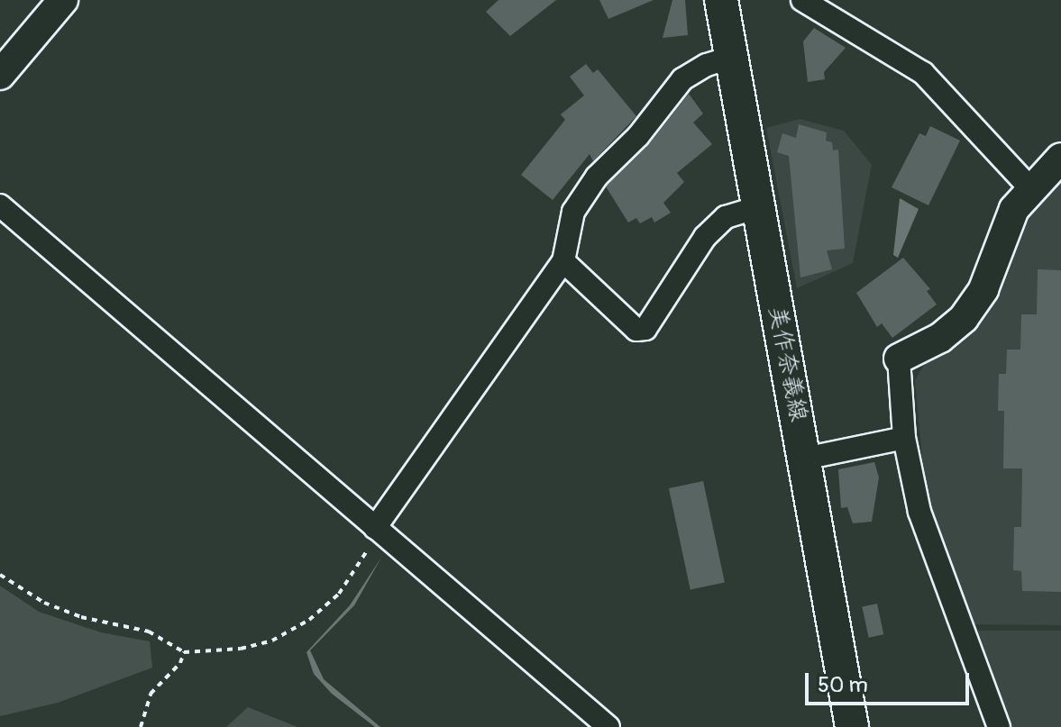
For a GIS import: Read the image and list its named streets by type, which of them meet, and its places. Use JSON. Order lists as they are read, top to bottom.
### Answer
{
  "streets": {
    "main road": ["美作奈義線"]
  },
  "scale_bar": "50 m"
}
